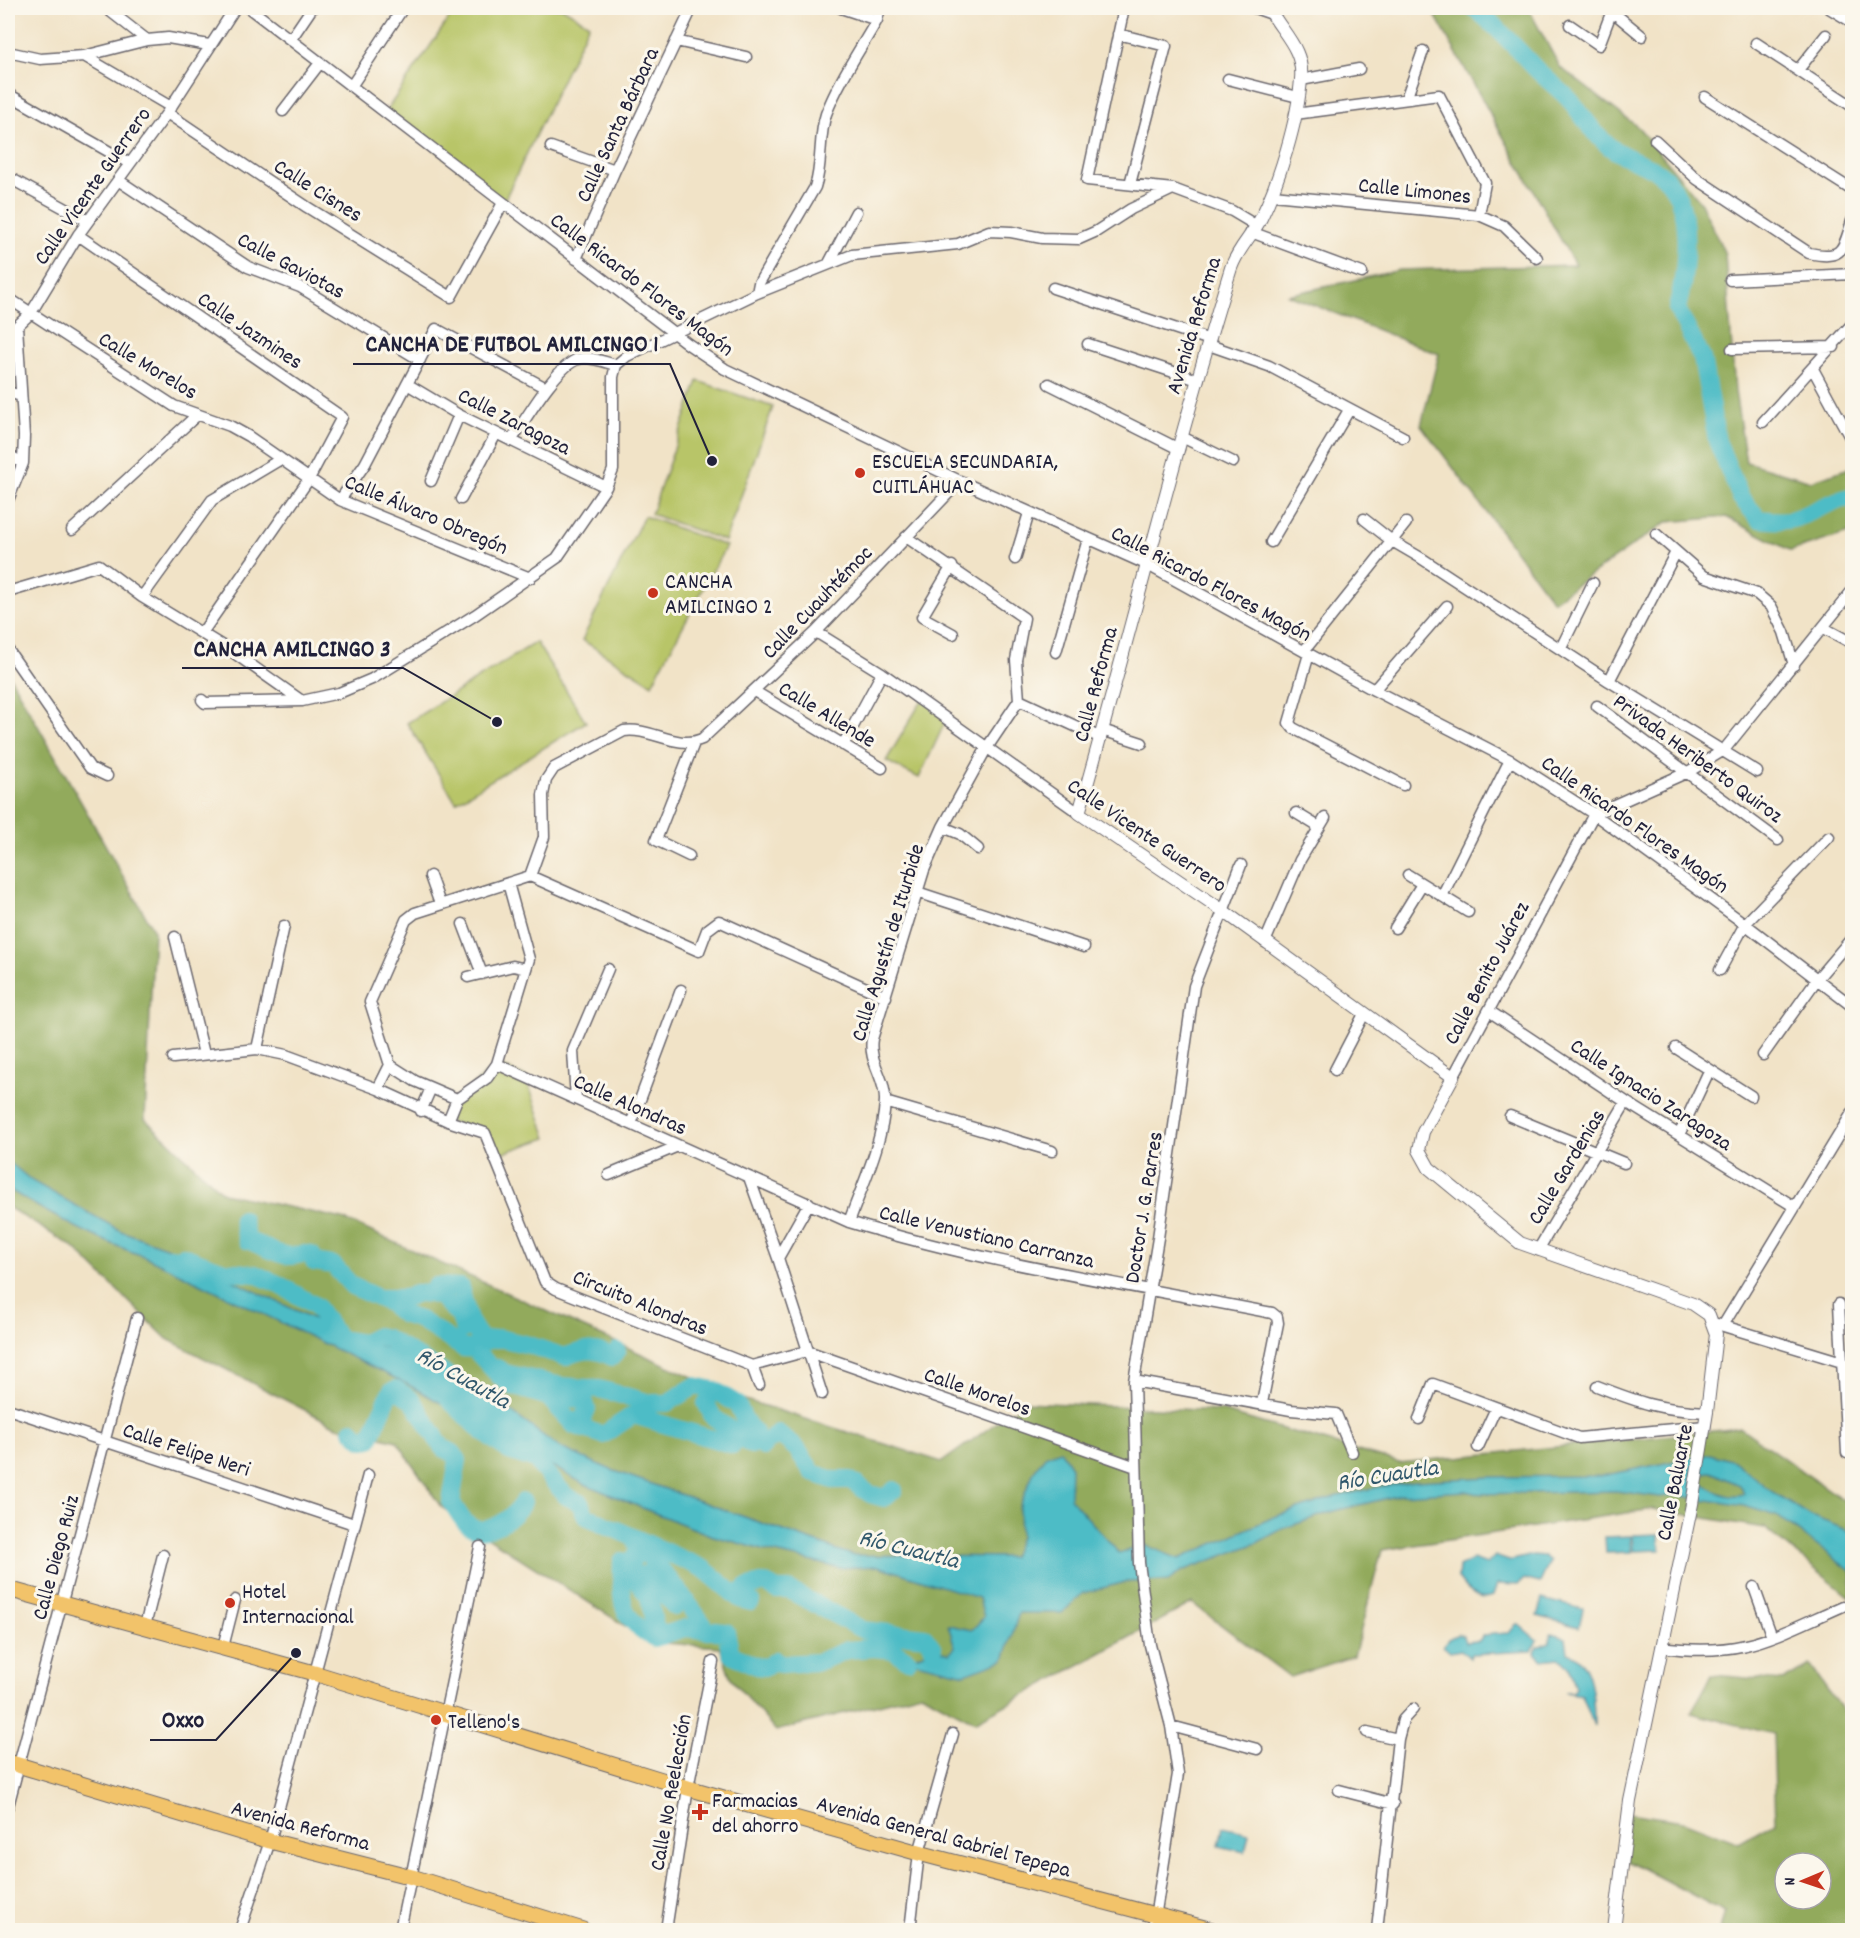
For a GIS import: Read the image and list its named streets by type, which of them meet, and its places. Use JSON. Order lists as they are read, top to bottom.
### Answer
{
  "streets": {
    "main road": ["Avenida Reforma", "Avenida General Gabriel Tepepa"],
    "street": [
      "Calle Santa Bárbara",
      "Calle Vicente Guerrero",
      "Calle Cisnes",
      "Calle Limones",
      "Calle Gaviotas",
      "Calle Ricardo Flores Magón",
      "Calle Jazmines",
      "Calle Morelos",
      "Calle Zaragoza",
      "Calle Álvaro Obregón",
      "Calle Cuauhtémoc",
      "Calle Reforma",
      "Calle Allende",
      "Privada Heriberto Quiroz",
      "Calle Agustín de Iturbide",
      "Calle Benito Juárez",
      "Calle Ignacio Zaragoza",
      "Calle Alondras",
      "Calle Gardenias",
      "Doctor J. G. Parres",
      "Calle Venustiano Carranza",
      "Circuito Alondras",
      "Calle Felipe Neri",
      "Calle Baluarte",
      "Calle Diego Ruiz",
      "Calle No Reelección"
    ]
  },
  "crossings": [
    ["Calle Santa Bárbara", "Calle Ricardo Flores Magón"],
    ["Calle Vicente Guerrero", "Calle Cisnes"],
    ["Calle Vicente Guerrero", "Calle Gaviotas"],
    ["Calle Vicente Guerrero", "Calle Jazmines"],
    ["Calle Vicente Guerrero", "Calle Morelos"],
    ["Calle Vicente Guerrero", "Calle Cuauhtémoc"],
    ["Calle Vicente Guerrero", "Calle Reforma"],
    ["Calle Vicente Guerrero", "Calle Agustín de Iturbide"],
    ["Calle Vicente Guerrero", "Calle Benito Juárez"],
    ["Calle Vicente Guerrero", "Doctor J. G. Parres"],
    ["Calle Cisnes", "Calle Ricardo Flores Magón"],
    ["Calle Limones", "Avenida Reforma"],
    ["Calle Ricardo Flores Magón", "Avenida Reforma"],
    ["Calle Ricardo Flores Magón", "Calle Cuauhtémoc"],
    ["Calle Ricardo Flores Magón", "Calle Reforma"],
    ["Calle Ricardo Flores Magón", "Calle Benito Juárez"],
    ["Avenida Reforma", "Calle Reforma"],
    ["Avenida Reforma", "Calle Diego Ruiz"],
    ["Calle Jazmines", "Calle Álvaro Obregón"],
    ["Calle Morelos", "Calle Álvaro Obregón"],
    ["Calle Morelos", "Doctor J. G. Parres"],
    ["Calle Cuauhtémoc", "Calle Allende"],
    ["Calle Agustín de Iturbide", "Calle Alondras"],
    ["Calle Agustín de Iturbide", "Calle Venustiano Carranza"],
    ["Calle Benito Juárez", "Calle Ignacio Zaragoza"],
    ["Calle Benito Juárez", "Calle Gardenias"],
    ["Calle Benito Juárez", "Calle Baluarte"],
    ["Calle Ignacio Zaragoza", "Calle Gardenias"],
    ["Calle Alondras", "Calle Venustiano Carranza"],
    ["Doctor J. G. Parres", "Calle Venustiano Carranza"],
    ["Doctor J. G. Parres", "Avenida General Gabriel Tepepa"],
    ["Calle Felipe Neri", "Calle Diego Ruiz"],
    ["Calle Diego Ruiz", "Avenida General Gabriel Tepepa"],
    ["Calle No Reelección", "Avenida General Gabriel Tepepa"]
  ],
  "water": ["Río Cuautla"],
  "places": {
    "other": [
      "CANCHA DE FUTBOL AMILCINGO 1",
      "ESCUELA SECUNDARIA, CUITLÁHUAC",
      "CANCHA AMILCINGO 2",
      "CANCHA AMILCINGO 3",
      "Hotel Internacional",
      "Oxxo",
      "Telleno's"
    ],
    "health": ["Farmacias del ahorro"]
  },
  "north": "left"
}
